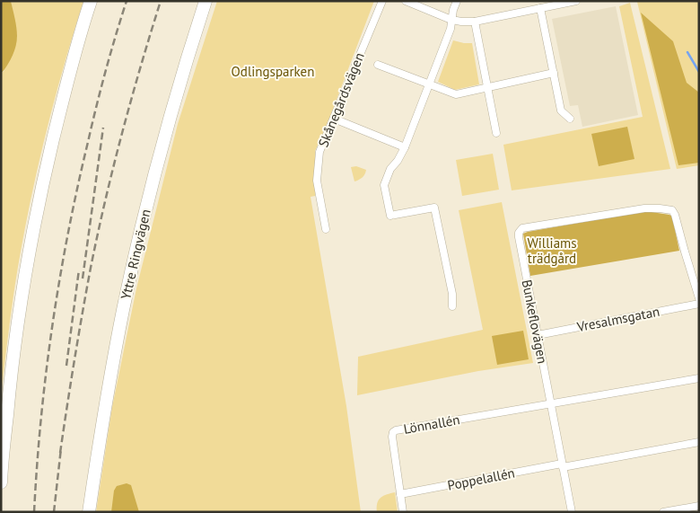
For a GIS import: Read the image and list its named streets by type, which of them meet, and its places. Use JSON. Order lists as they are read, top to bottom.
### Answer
{
  "streets": {
    "highway": ["Yttre Ringvägen"],
    "street": [
      "Skånegårdsvägen",
      "Vresalmsgatan",
      "Bunkeflovägen",
      "Lönnallén",
      "Poppelallén"
    ]
  },
  "crossings": [
    ["Vresalmsgatan", "Bunkeflovägen"],
    ["Bunkeflovägen", "Lönnallén"],
    ["Bunkeflovägen", "Poppelallén"],
    ["Lönnallén", "Poppelallén"]
  ],
  "parks": ["Odlingsparken", "Williams trädgård"]
}
